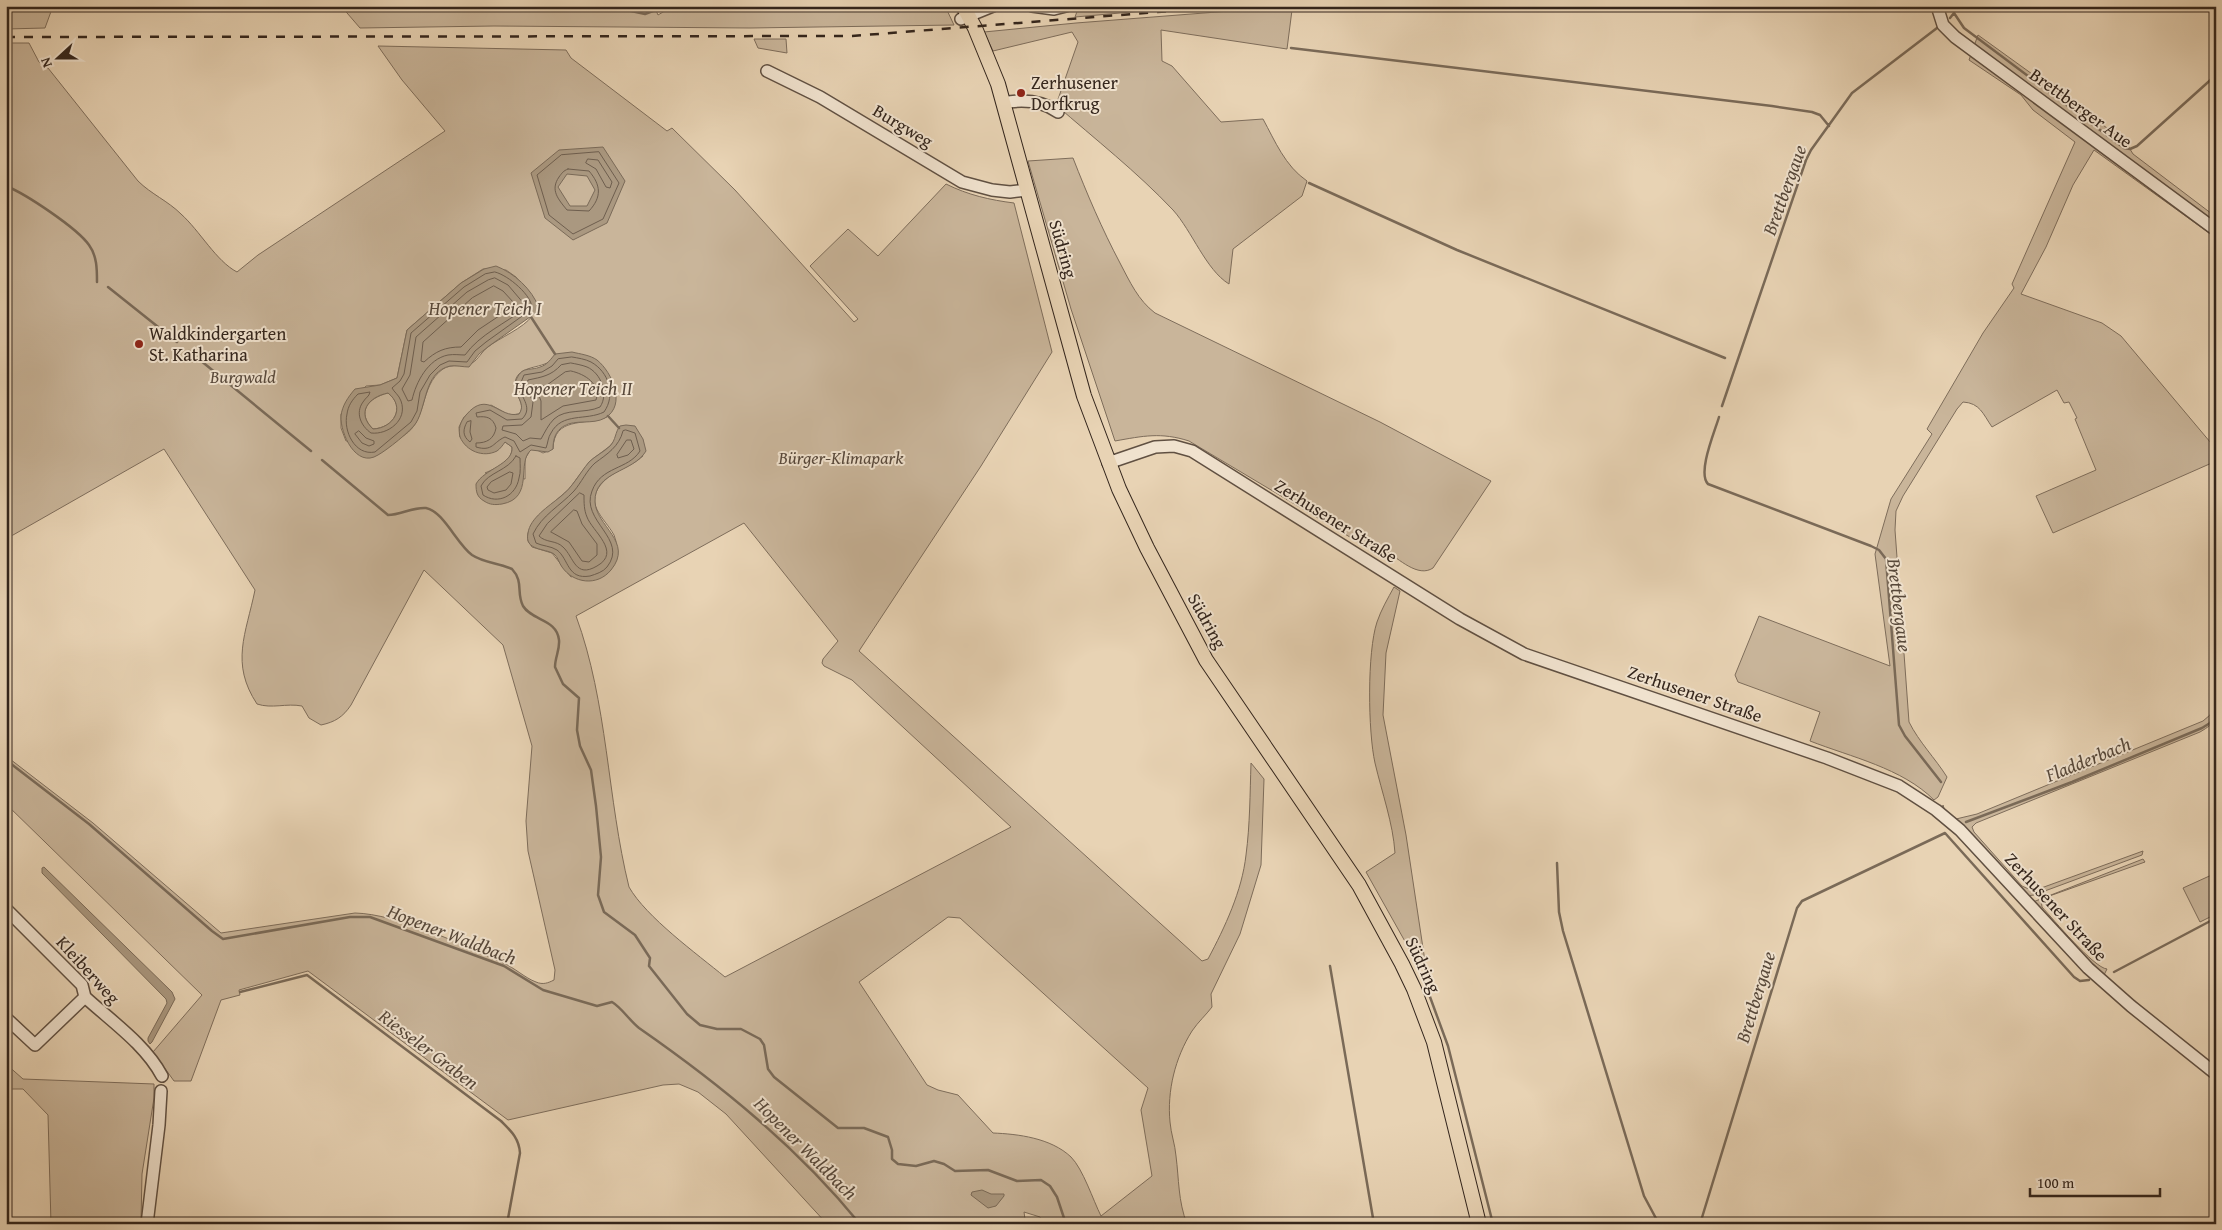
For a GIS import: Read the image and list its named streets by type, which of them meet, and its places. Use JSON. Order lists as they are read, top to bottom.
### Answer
{
  "streets": {
    "main road": ["Südring"],
    "street": [
      "Brettberger Aue",
      "Burgweg",
      "Zerhusener Straße",
      "Kleiberweg"
    ]
  },
  "crossings": [
    ["Burgweg", "Südring"],
    ["Südring", "Zerhusener Straße"]
  ],
  "water": [
    "Brettbergaue",
    "Hopener Teich I",
    "Hopener Teich II",
    "Fladderbach",
    "Hopener Waldbach",
    "Riesseler Graben"
  ],
  "parks": ["Burgwald", "Bürger-Klimapark"],
  "places": ["Zerhusener Dorfkrug", "Waldkindergarten St. Katharina"],
  "scale_bar": "100 m",
  "north": "left"
}
